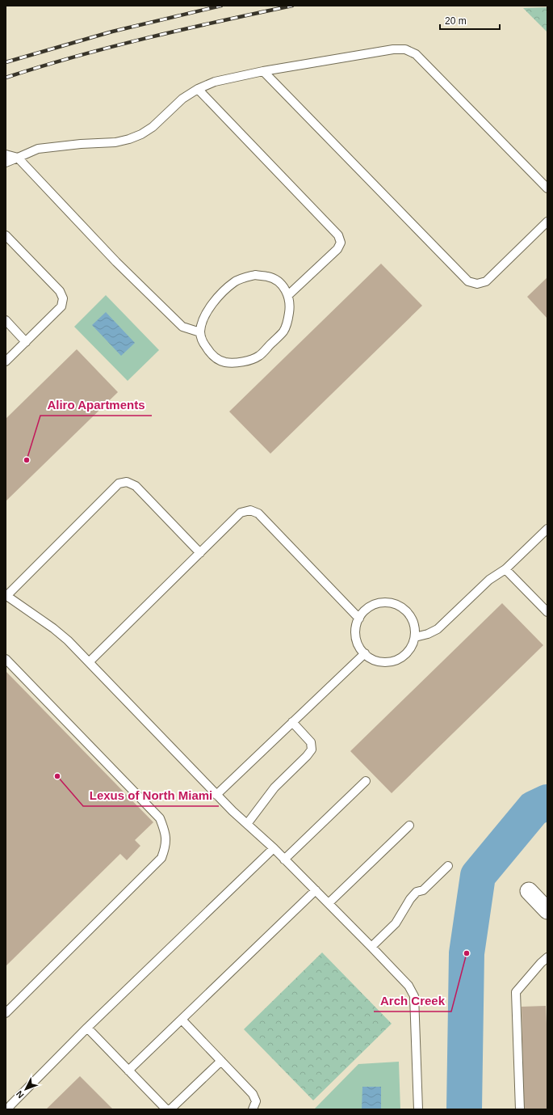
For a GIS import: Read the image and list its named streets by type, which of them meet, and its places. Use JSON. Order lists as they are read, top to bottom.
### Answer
{
  "places": ["Aliro Apartments", "Lexus of North Miami", "Arch Creek"],
  "scale_bar": "20 m",
  "north": "bottom left"
}
